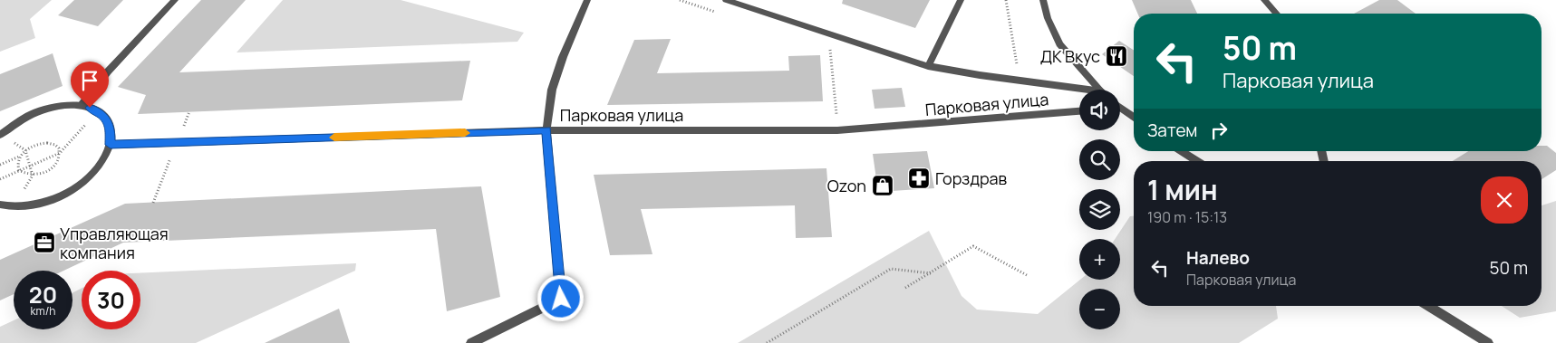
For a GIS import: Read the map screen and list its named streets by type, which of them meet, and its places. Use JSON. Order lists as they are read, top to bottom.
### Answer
{
  "streets": {
    "street": ["Парковая улица"]
  },
  "places": {
    "restaurant": ["ДК Вкус"],
    "pharmacy": ["Горздрав"],
    "shop": ["Ozon"],
    "office": ["Управляющая компания"]
  },
  "page": {
    "turn": ["50 m", "Парковая улица"],
    "map_buttons": ["+", "−"],
    "then": "Затем",
    "heading": ["1 мин", "190 m · 15:13"],
    "list": [
      {
        "name": "Налево",
        "note": "Парковая улица",
        "value": "50 m"
      }
    ],
    "speed": "20 km/h",
    "limit": "30"
  }
}
